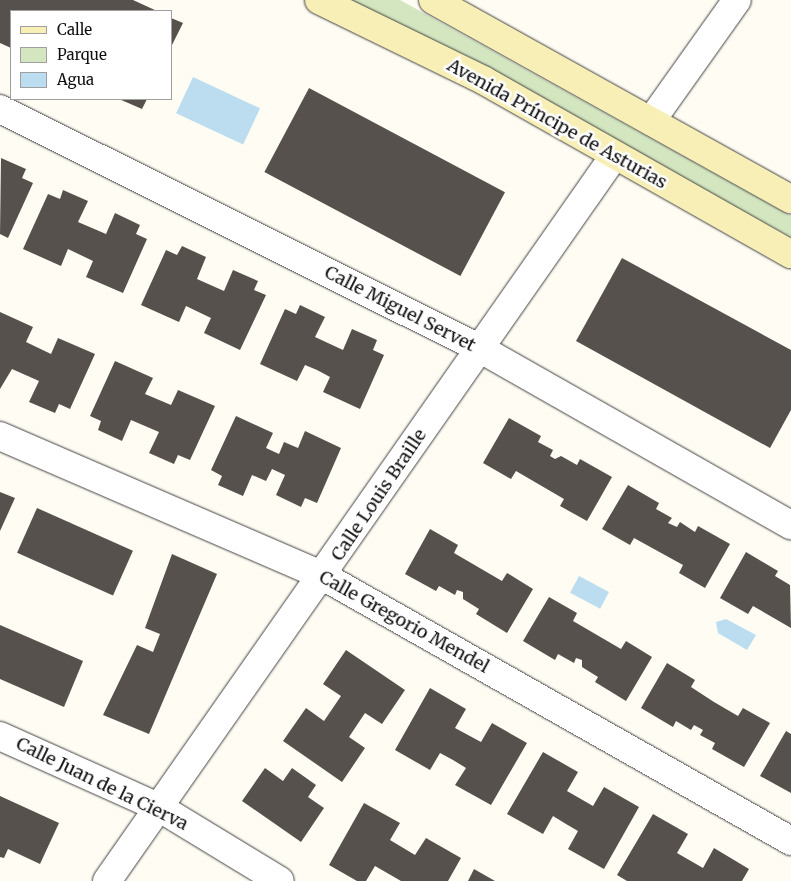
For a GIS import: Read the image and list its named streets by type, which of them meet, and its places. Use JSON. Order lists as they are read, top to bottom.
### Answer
{
  "streets": {
    "street": [
      "Avenida Príncipe de Asturias",
      "Calle Miguel Servet",
      "Calle Louis Braille",
      "Calle Gregorio Mendel",
      "Calle Juan de la Cierva"
    ]
  },
  "crossings": [
    ["Avenida Príncipe de Asturias", "Calle Louis Braille"],
    ["Calle Miguel Servet", "Calle Louis Braille"],
    ["Calle Louis Braille", "Calle Gregorio Mendel"],
    ["Calle Louis Braille", "Calle Juan de la Cierva"]
  ],
  "legend": ["Calle", "Parque", "Agua"]
}
